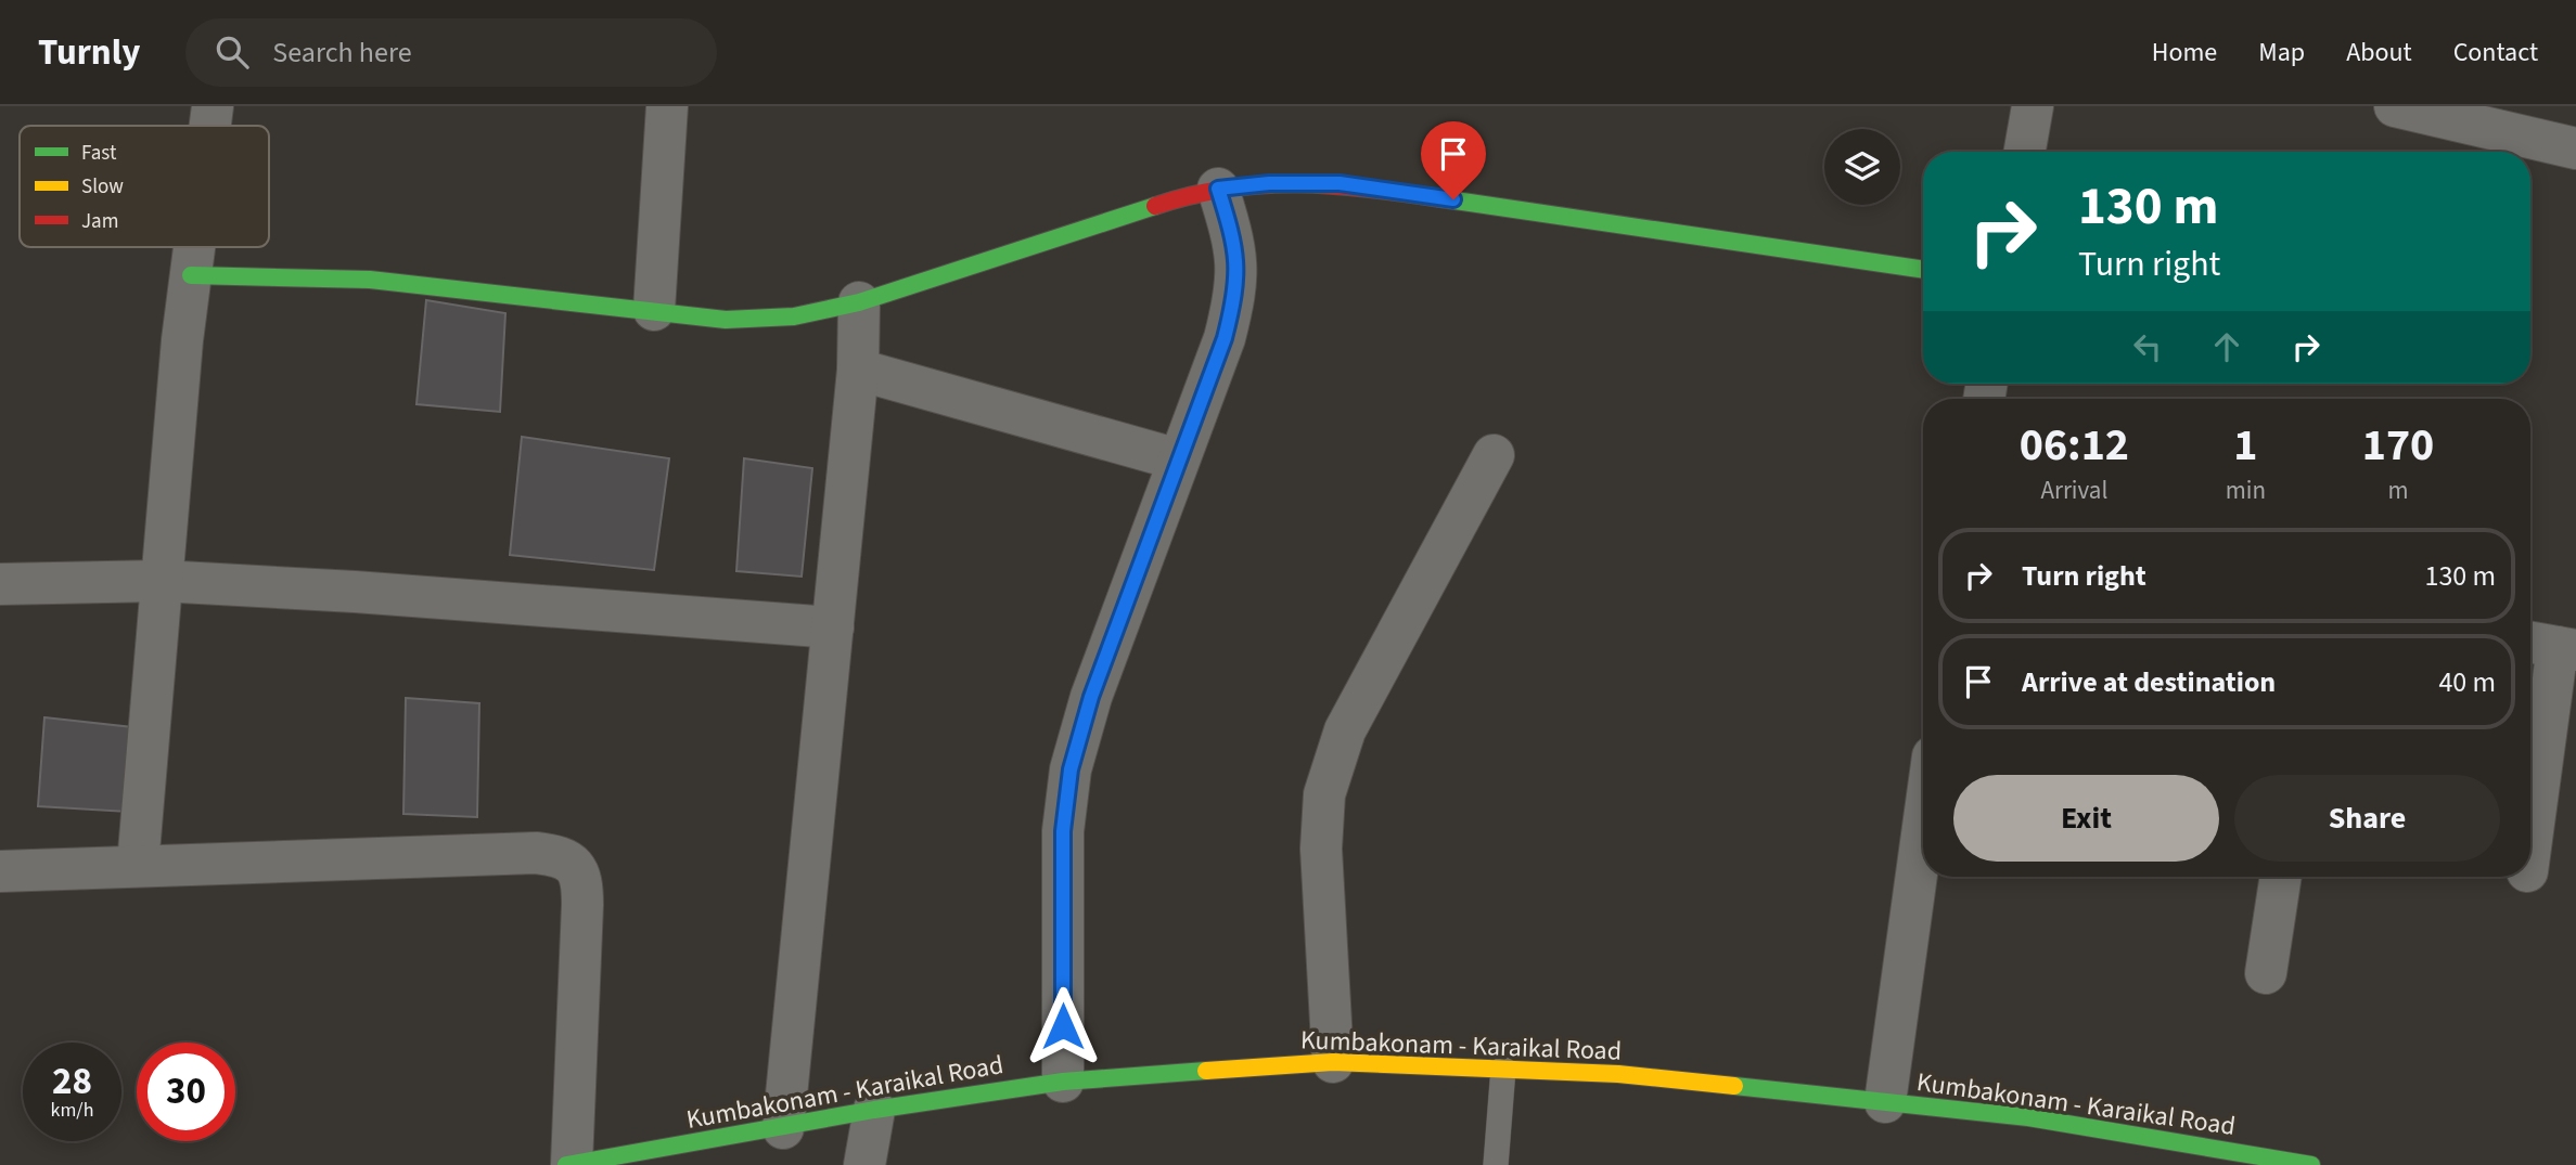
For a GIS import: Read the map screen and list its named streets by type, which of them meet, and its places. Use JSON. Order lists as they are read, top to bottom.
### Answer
{
  "streets": {
    "main road": ["Kumbakonam - Karaikal Road"]
  },
  "legend": ["Fast", "Slow", "Jam"],
  "page": {
    "header": "Turnly",
    "search": "Search here",
    "nav": [
      "Home",
      "Map",
      "About",
      "Contact"
    ],
    "turn": ["130 m", "Turn right"],
    "eta": [
      "06:12",
      "Arrival",
      "1",
      "min",
      "170",
      "m"
    ],
    "list": [
      {
        "name": "Turn right",
        "value": "130 m"
      },
      {
        "name": "Arrive at destination",
        "value": "40 m"
      }
    ],
    "buttons": ["Exit", "Share"],
    "speed": "28 km/h",
    "limit": "30"
  }
}
